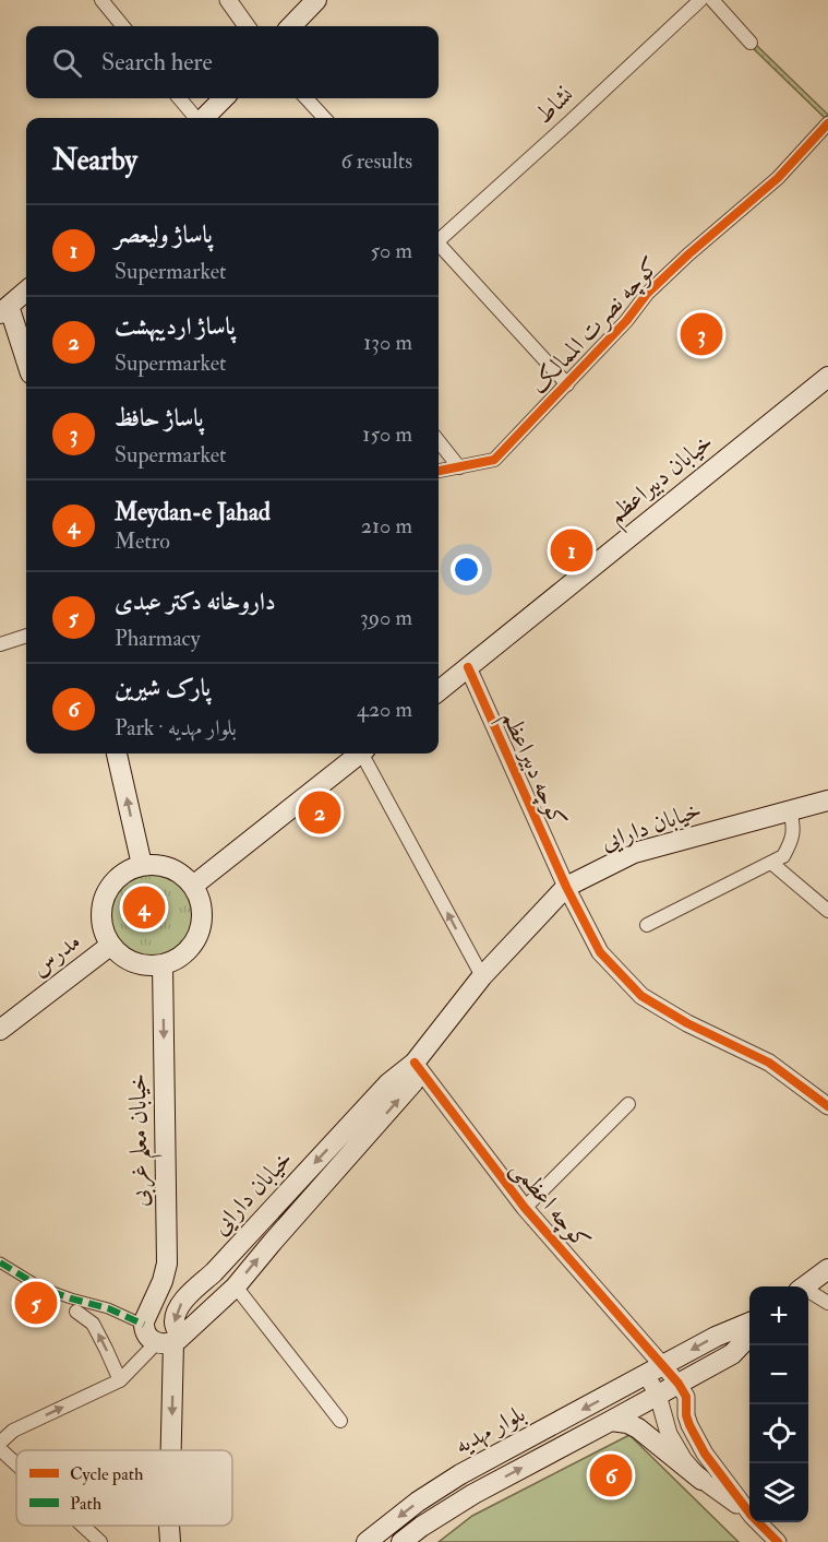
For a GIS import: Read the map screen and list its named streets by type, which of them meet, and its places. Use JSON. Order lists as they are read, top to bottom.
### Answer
{
  "streets": {
    "main road": [
      "خیابان دبیراعظم",
      "خیابان دارایی",
      "مدرس",
      "خیابان معلم غربی",
      "بلوار مهدیه"
    ],
    "street": [
      "نشاط",
      "کوچه نصرت الممالک",
      "کوچه دبیراعظم",
      "کوچه اعظمی"
    ]
  },
  "crossings": [
    ["خیابان دبیراعظم", "کوچه دبیراعظم"],
    ["کوچه دبیراعظم", "خیابان دارایی"],
    ["خیابان دارایی", "کوچه اعظمی"],
    ["مدرس", "خیابان معلم غربی"],
    ["کوچه اعظمی", "بلوار مهدیه"]
  ],
  "one_way": ["خیابان معلم غربی"],
  "legend": ["Cycle path", "Path"],
  "page": {
    "search": "Search here",
    "heading": ["Nearby", "6 results"],
    "list": [
      {
        "mark": "1",
        "name": "پاساژ ولیعصر",
        "note": "Supermarket",
        "value": "50 m"
      },
      {
        "mark": "2",
        "name": "پاساژ اردیبهشت",
        "note": "Supermarket",
        "value": "130 m"
      },
      {
        "mark": "3",
        "name": "پاساژ حافظ",
        "note": "Supermarket",
        "value": "150 m"
      },
      {
        "mark": "4",
        "name": "Meydan-e Jahad",
        "note": "Metro",
        "value": "210 m"
      },
      {
        "mark": "5",
        "name": "داروخانه دکتر عبدی",
        "note": "Pharmacy",
        "value": "390 m"
      },
      {
        "mark": "6",
        "name": "پارک شیرین",
        "note": "Park · بلوار مهدیه",
        "value": "420 m"
      }
    ],
    "pins": [
      "3",
      "1",
      "2",
      "4",
      "5",
      "6"
    ],
    "map_buttons": ["+", "−"]
  }
}
